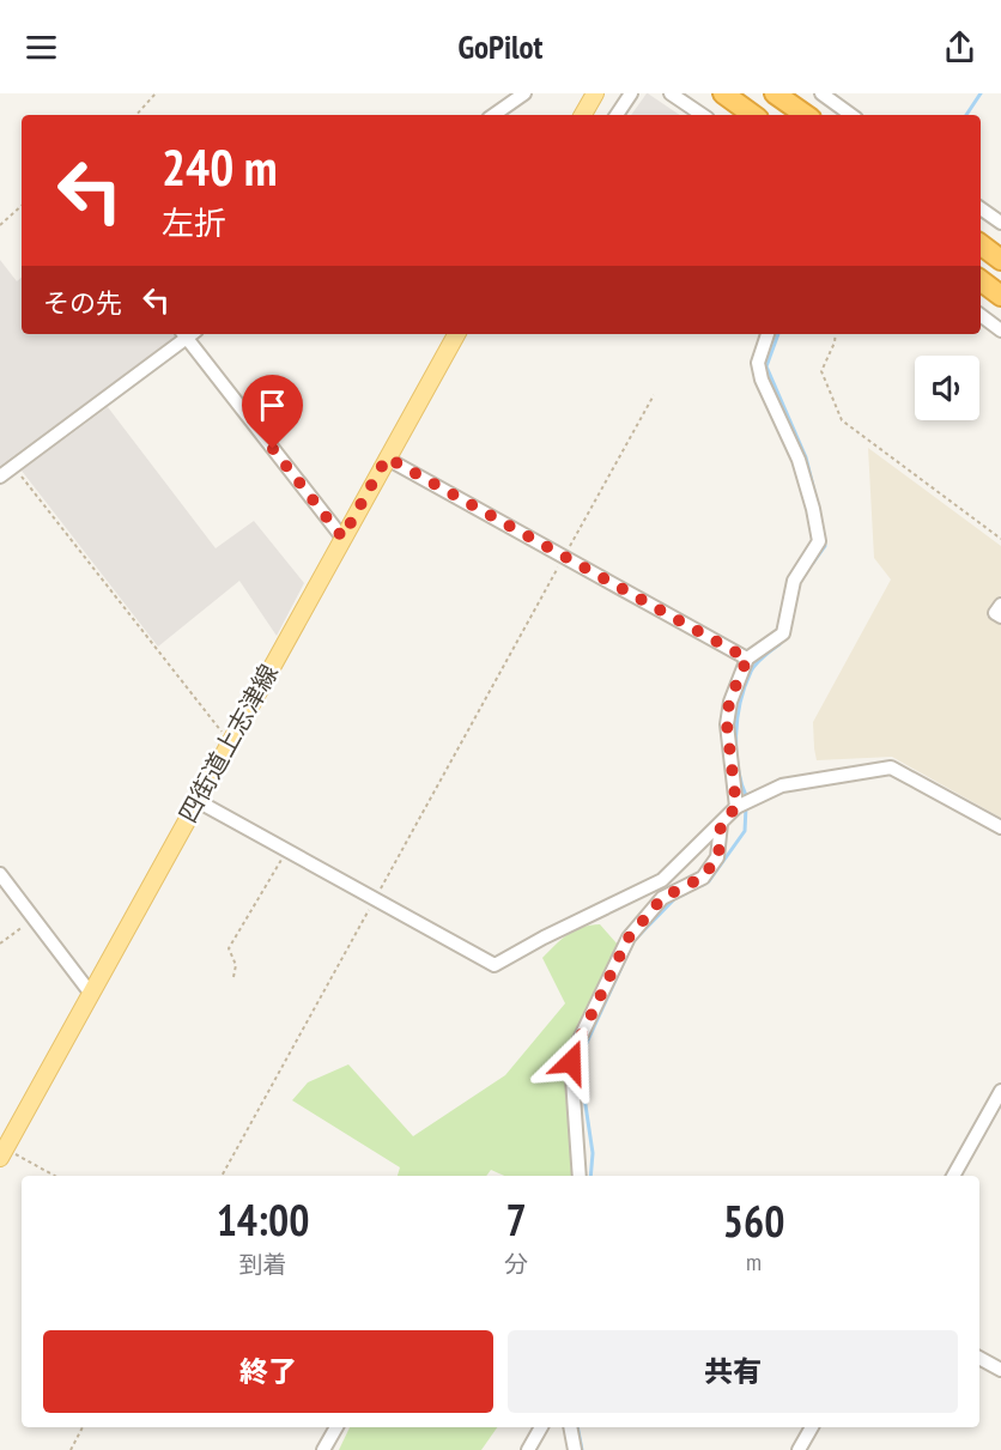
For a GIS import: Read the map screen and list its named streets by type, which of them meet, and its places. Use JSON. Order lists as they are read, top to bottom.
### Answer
{
  "streets": {
    "main road": ["四街道上志津線"]
  },
  "page": {
    "header": "GoPilot",
    "turn": ["240 m", "左折"],
    "then": "その先",
    "eta": [
      "14:00",
      "到着",
      "7",
      "分",
      "560",
      "m"
    ],
    "buttons": ["終了", "共有"]
  }
}
